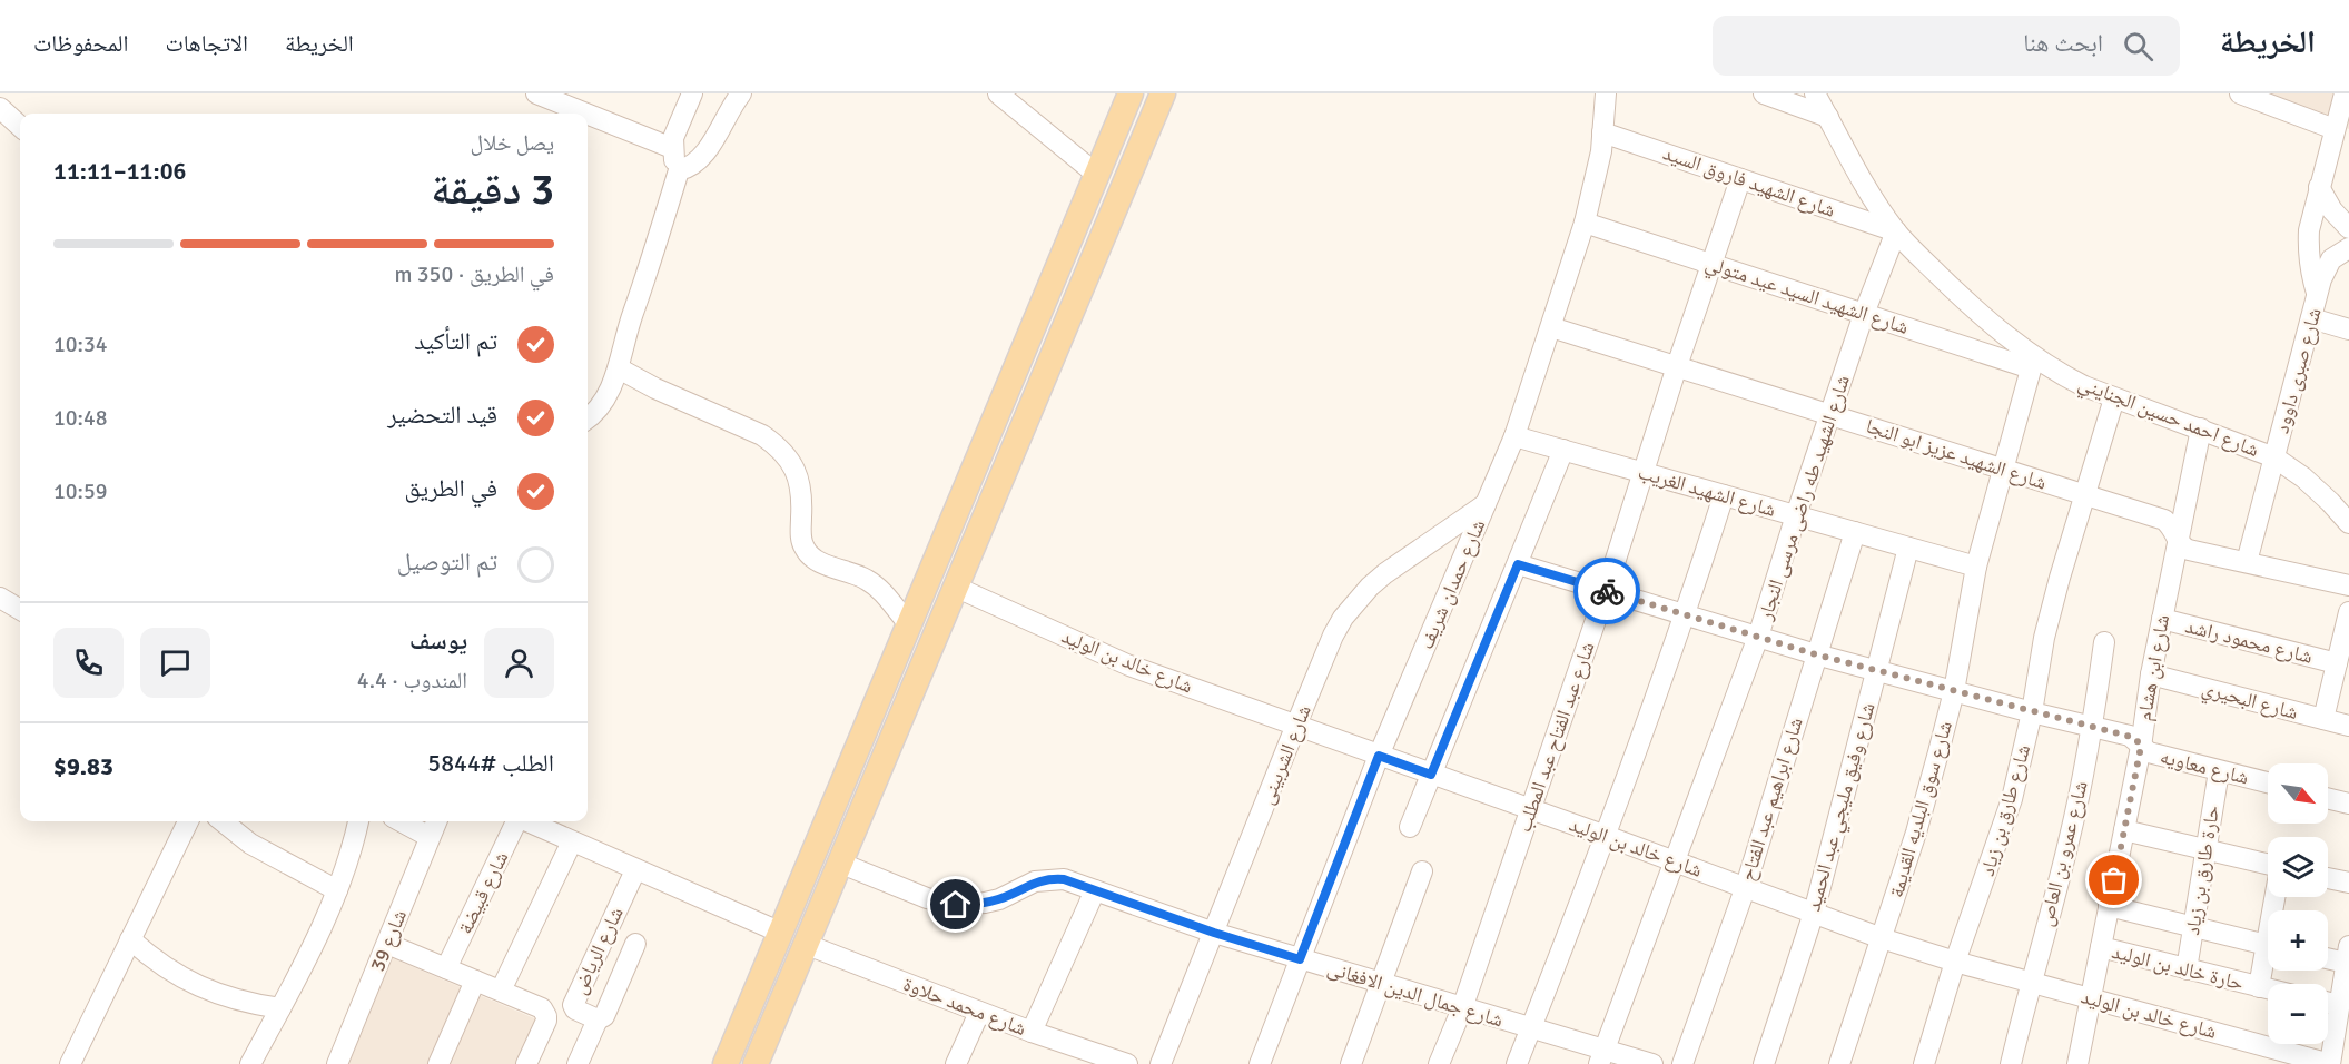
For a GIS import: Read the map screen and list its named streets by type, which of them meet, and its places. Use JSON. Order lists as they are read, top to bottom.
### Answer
{
  "streets": {
    "street": [
      "شارع الشهيد فاروق السيد",
      "شارع الشهيد السيد عيد متولي",
      "شارع صبرى داوود",
      "شارع احمد حسين الجنايني",
      "شارع الشهيد عزيز ابو النجا",
      "شارع الشهيد الغريب",
      "شارع الشهيد طه راضى مرسى النجار",
      "شارع حمدان شريف",
      "شارع محمود راشد",
      "شارع خالد بن الوليد",
      "شارع ابن هشام",
      "شارع البحيري",
      "شارع عبد الفتاح عبد المطلب",
      "شارع الشربينى",
      "شارع معاويه",
      "شارع ابراهيم عبد الفتاح",
      "شارع وفيق مليجي عبد الحميد",
      "شارع سوق البلديه القديمة",
      "شارع طارق بن زياد",
      "شارع عمرو بن العاص",
      "حارة طارق بن زياد",
      "شارع قبيضة",
      "شارع 39",
      "شارع الرياض",
      "حارة خالد بن الوليد",
      "شارع جمال الدين الافغانى",
      "شارع محمد حلاوة"
    ]
  },
  "crossings": [
    ["شارع الشهيد فاروق السيد", "شارع احمد حسين الجنايني"],
    ["شارع الشهيد فاروق السيد", "شارع الشهيد طه راضى مرسى النجار"],
    ["شارع الشهيد فاروق السيد", "شارع حمدان شريف"],
    ["شارع الشهيد فاروق السيد", "شارع عبد الفتاح عبد المطلب"],
    ["شارع الشهيد السيد عيد متولي", "شارع احمد حسين الجنايني"],
    ["شارع الشهيد السيد عيد متولي", "شارع الشهيد طه راضى مرسى النجار"],
    ["شارع الشهيد السيد عيد متولي", "شارع حمدان شريف"],
    ["شارع الشهيد السيد عيد متولي", "شارع عبد الفتاح عبد المطلب"],
    ["شارع الشهيد السيد عيد متولي", "شارع سوق البلديه القديمة"],
    ["شارع صبرى داوود", "شارع احمد حسين الجنايني"],
    ["شارع صبرى داوود", "شارع الشهيد عزيز ابو النجا"],
    ["شارع احمد حسين الجنايني", "شارع الشهيد طه راضى مرسى النجار"],
    ["شارع احمد حسين الجنايني", "شارع ابن هشام"],
    ["شارع احمد حسين الجنايني", "شارع سوق البلديه القديمة"],
    ["شارع احمد حسين الجنايني", "شارع طارق بن زياد"],
    ["شارع الشهيد عزيز ابو النجا", "شارع الشهيد طه راضى مرسى النجار"],
    ["شارع الشهيد عزيز ابو النجا", "شارع حمدان شريف"],
    ["شارع الشهيد عزيز ابو النجا", "شارع ابن هشام"],
    ["شارع الشهيد عزيز ابو النجا", "شارع عبد الفتاح عبد المطلب"],
    ["شارع الشهيد عزيز ابو النجا", "شارع سوق البلديه القديمة"],
    ["شارع الشهيد عزيز ابو النجا", "شارع طارق بن زياد"],
    ["شارع الشهيد الغريب", "شارع الشهيد طه راضى مرسى النجار"],
    ["شارع الشهيد الغريب", "شارع حمدان شريف"],
    ["شارع الشهيد الغريب", "شارع عبد الفتاح عبد المطلب"],
    ["شارع الشهيد الغريب", "شارع ابراهيم عبد الفتاح"],
    ["شارع الشهيد الغريب", "شارع وفيق مليجي عبد الحميد"],
    ["شارع الشهيد الغريب", "شارع سوق البلديه القديمة"],
    ["شارع الشهيد طه راضى مرسى النجار", "شارع خالد بن الوليد"],
    ["شارع الشهيد طه راضى مرسى النجار", "شارع معاويه"],
    ["شارع الشهيد طه راضى مرسى النجار", "شارع جمال الدين الافغانى"],
    ["شارع حمدان شريف", "شارع خالد بن الوليد"],
    ["شارع حمدان شريف", "شارع الشربينى"],
    ["شارع حمدان شريف", "شارع جمال الدين الافغانى"],
    ["شارع محمود راشد", "شارع ابن هشام"],
    ["شارع خالد بن الوليد", "شارع ابن هشام"],
    ["شارع خالد بن الوليد", "شارع عبد الفتاح عبد المطلب"],
    ["شارع خالد بن الوليد", "شارع الشربينى"],
    ["شارع خالد بن الوليد", "شارع ابراهيم عبد الفتاح"],
    ["شارع خالد بن الوليد", "شارع وفيق مليجي عبد الحميد"],
    ["شارع خالد بن الوليد", "شارع سوق البلديه القديمة"],
    ["شارع خالد بن الوليد", "شارع طارق بن زياد"],
    ["شارع خالد بن الوليد", "شارع عمرو بن العاص"],
    ["شارع ابن هشام", "شارع البحيري"],
    ["شارع ابن هشام", "شارع معاويه"],
    ["شارع ابن هشام", "حارة خالد بن الوليد"],
    ["شارع عبد الفتاح عبد المطلب", "شارع معاويه"],
    ["شارع عبد الفتاح عبد المطلب", "شارع جمال الدين الافغانى"],
    ["شارع الشربينى", "شارع جمال الدين الافغانى"],
    ["شارع معاويه", "شارع ابراهيم عبد الفتاح"],
    ["شارع معاويه", "شارع وفيق مليجي عبد الحميد"],
    ["شارع معاويه", "شارع سوق البلديه القديمة"],
    ["شارع معاويه", "شارع طارق بن زياد"],
    ["شارع معاويه", "شارع عمرو بن العاص"],
    ["شارع معاويه", "حارة طارق بن زياد"],
    ["حارة طارق بن زياد", "حارة خالد بن الوليد"]
  ],
  "north": "bottom right",
  "page": {
    "header": "الخريطة",
    "search": "ابحث هنا",
    "nav": ["الخريطة", "الاتجاهات", "المحفوظات"],
    "heading": ["3 دقيقة", "يصل خلال", "11:06–11:11"],
    "panel": [
      "يوسف",
      "المندوب · 4.4",
      "الطلب #5844",
      "$9.83"
    ],
    "bar": "في الطريق · 350 m",
    "list": [
      ["تم التأكيد", "10:34"],
      ["قيد التحضير", "10:48"],
      ["في الطريق", "10:59"],
      "تم التوصيل"
    ],
    "map_buttons": ["+", "−"]
  }
}
